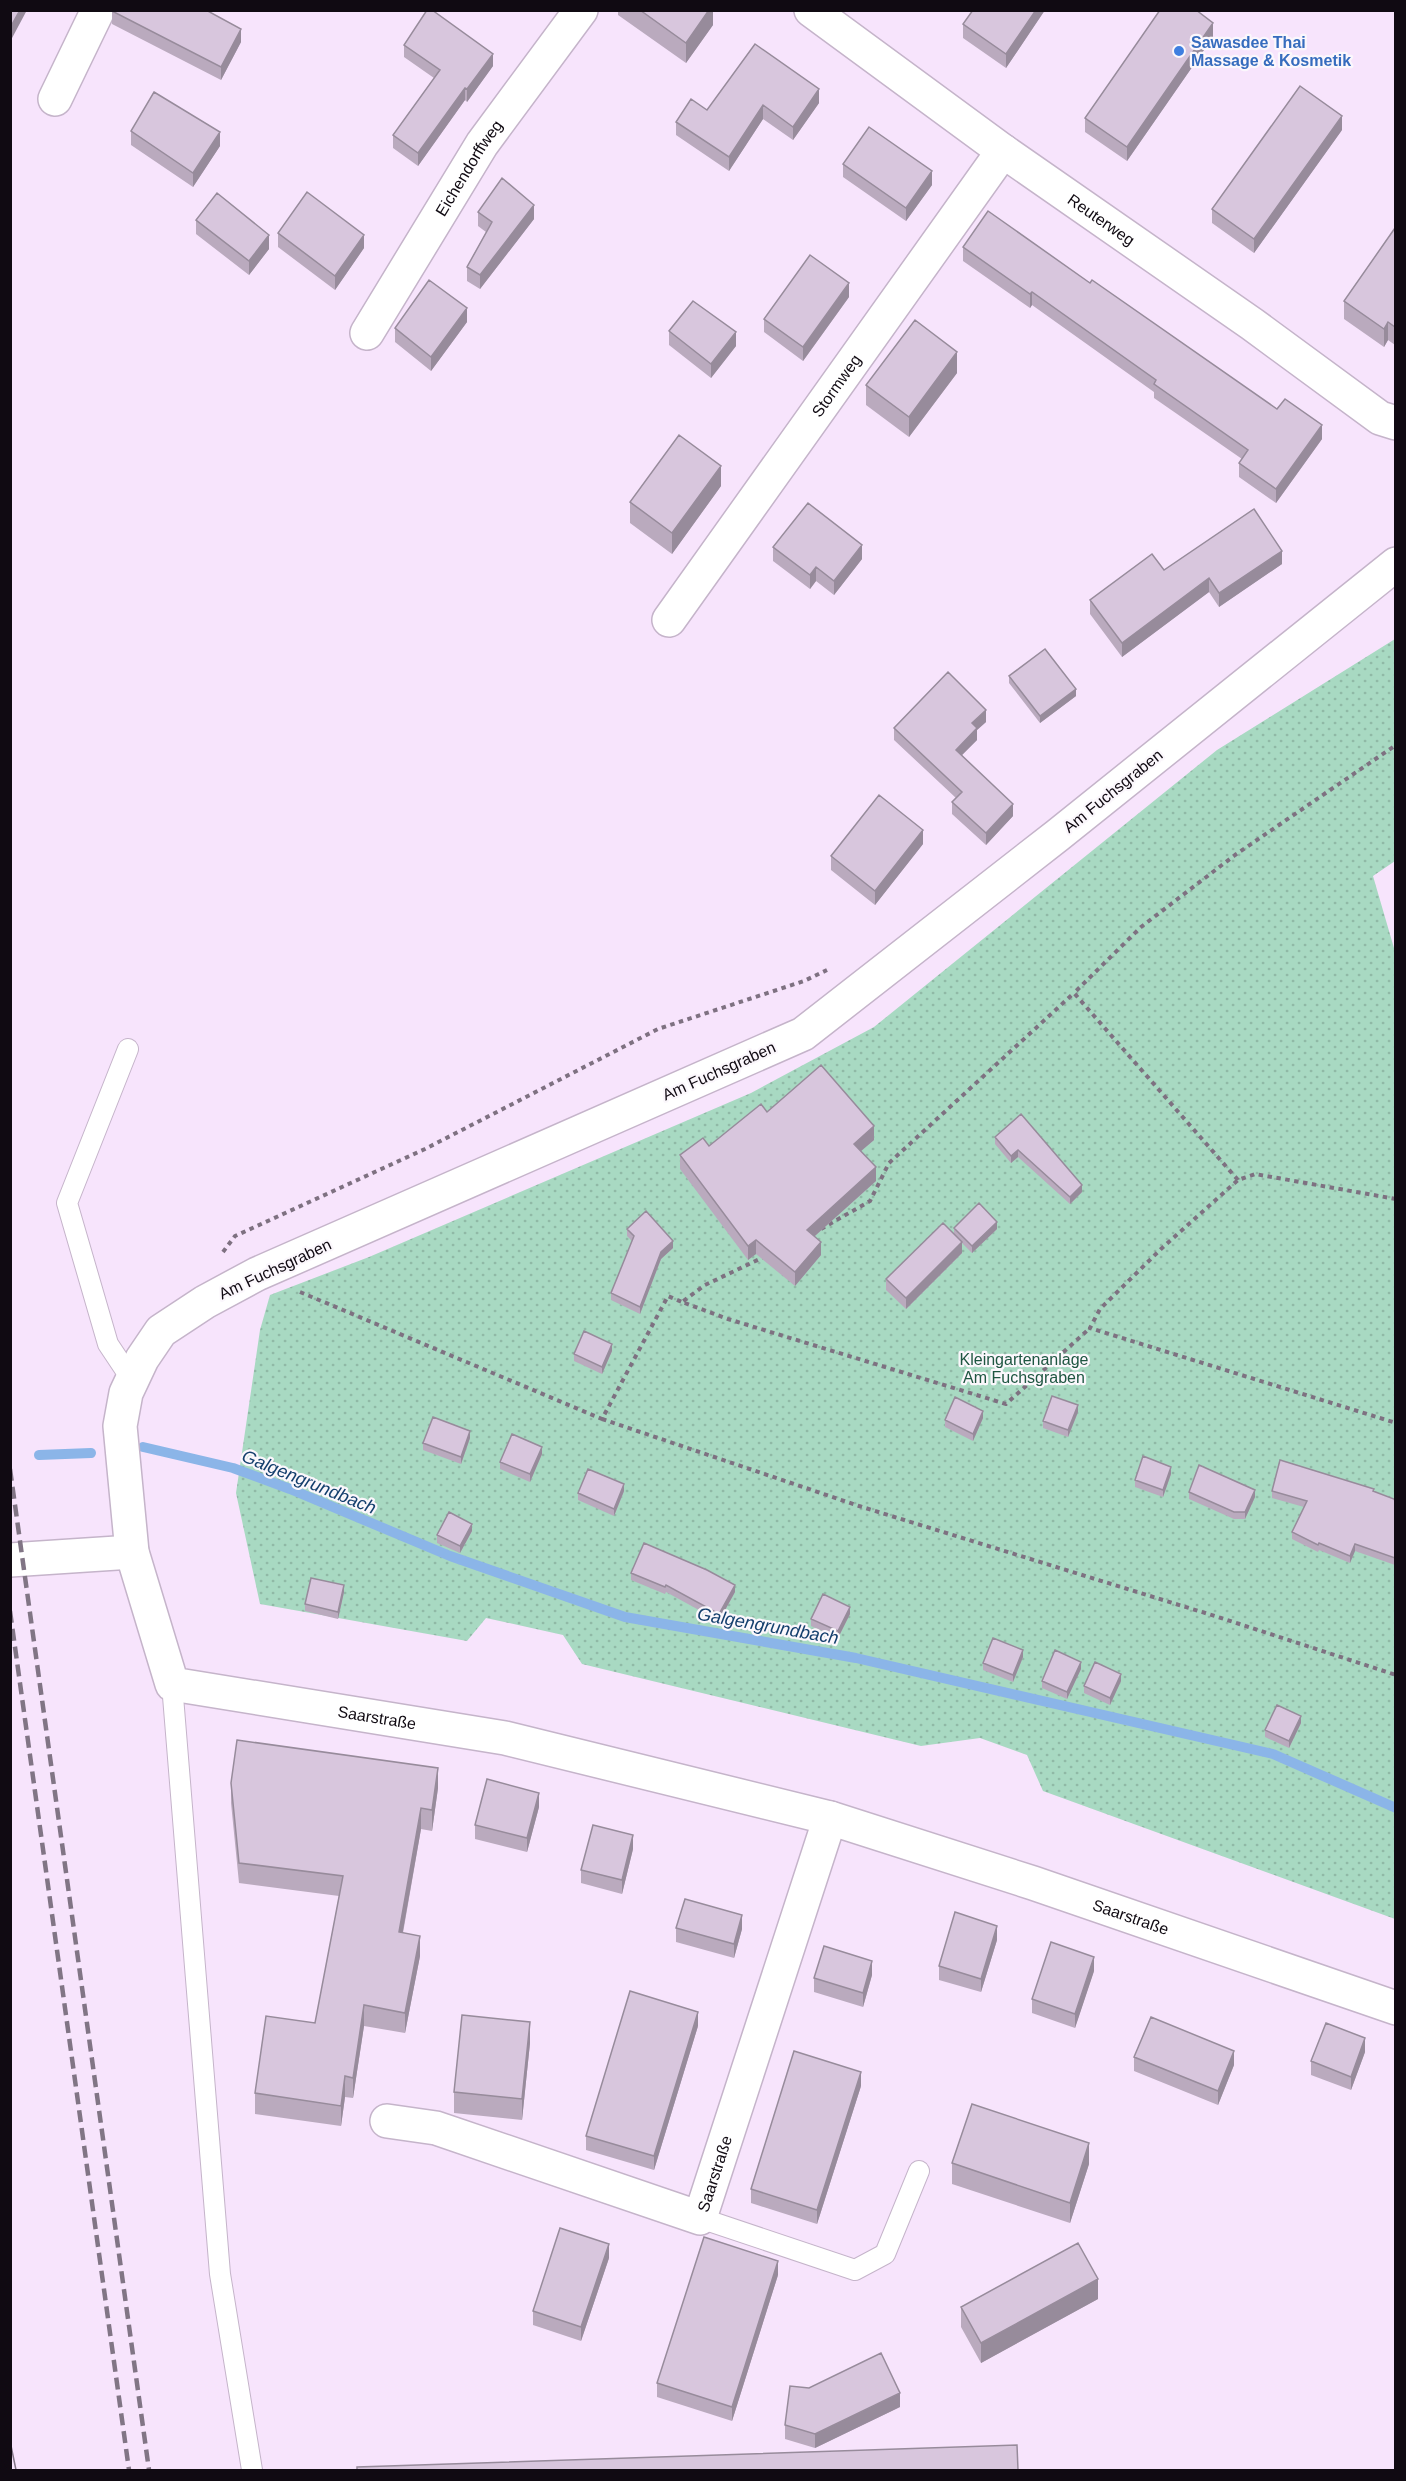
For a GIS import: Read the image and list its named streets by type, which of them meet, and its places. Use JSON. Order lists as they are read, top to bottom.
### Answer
{
  "streets": {
    "street": [
      "Eichendorffweg",
      "Reuterweg",
      "Stormweg",
      "Am Fuchsgraben",
      "Saarstraße"
    ]
  },
  "crossings": [
    ["Reuterweg", "Stormweg"]
  ],
  "water": ["Galgengrundbach"],
  "parks": ["Kleingartenanlage Am Fuchsgraben"],
  "places": ["Sawasdee Thai Massage & Kosmetik"]
}
